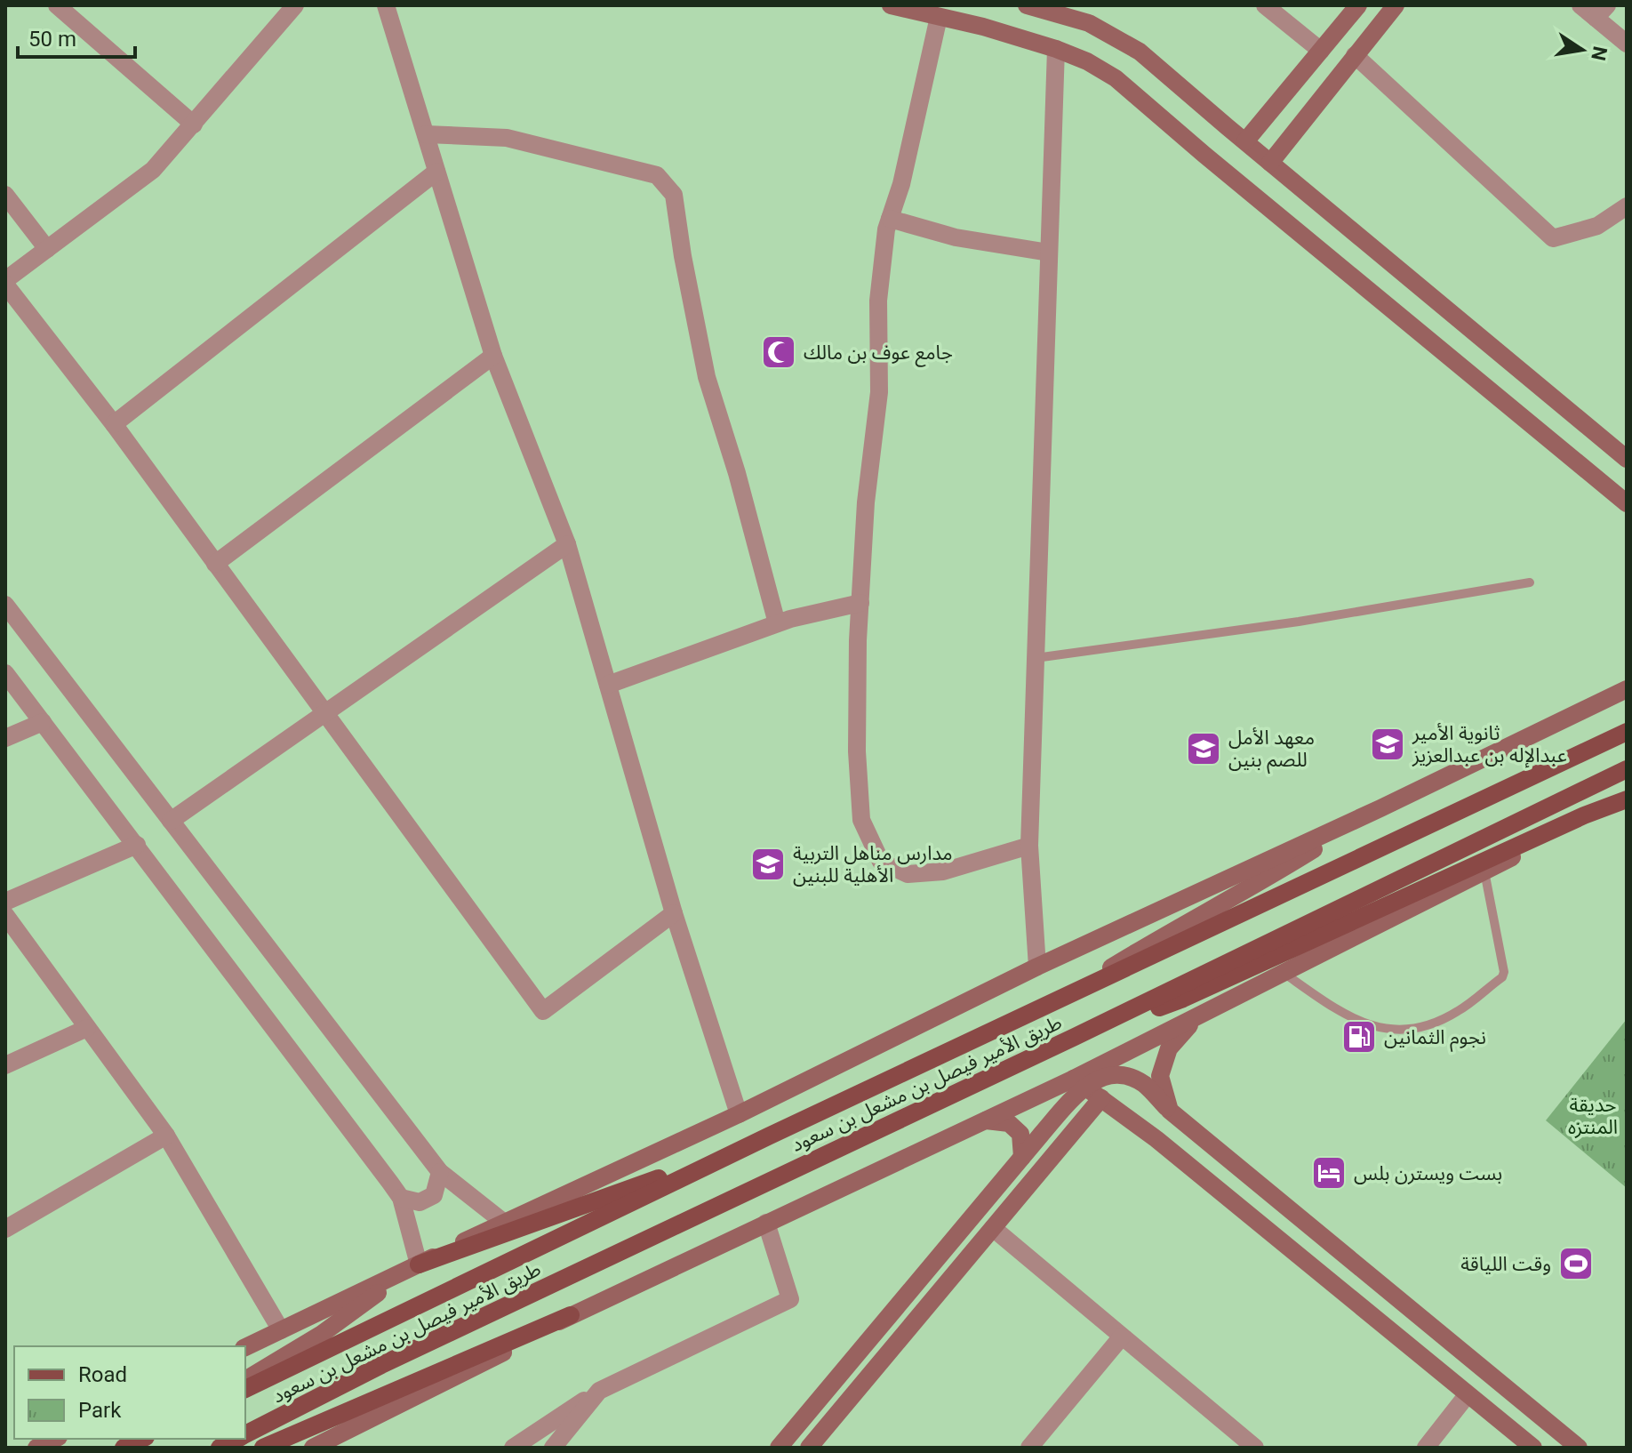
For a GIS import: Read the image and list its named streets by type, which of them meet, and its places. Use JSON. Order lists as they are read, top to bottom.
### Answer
{
  "streets": {
    "main road": ["طريق الأمير فيصل بن مشعل بن سعود"]
  },
  "parks": ["حديقة المنتزه"],
  "places": {
    "mosque": ["جامع عوف بن مالك"],
    "school or university": ["ثانوية الأمير عبدالإله بن عبدالعزيز", "معهد الأمل للصم بنين", "مدارس مناهل التربية الأهلية للبنين"],
    "fuel station": ["نجوم الثمانين"],
    "hotel": ["بست ويسترن بلس"],
    "sports": ["وقت اللياقة"]
  },
  "legend": ["Road", "Park"],
  "scale_bar": "50 m",
  "north": "right"
}
